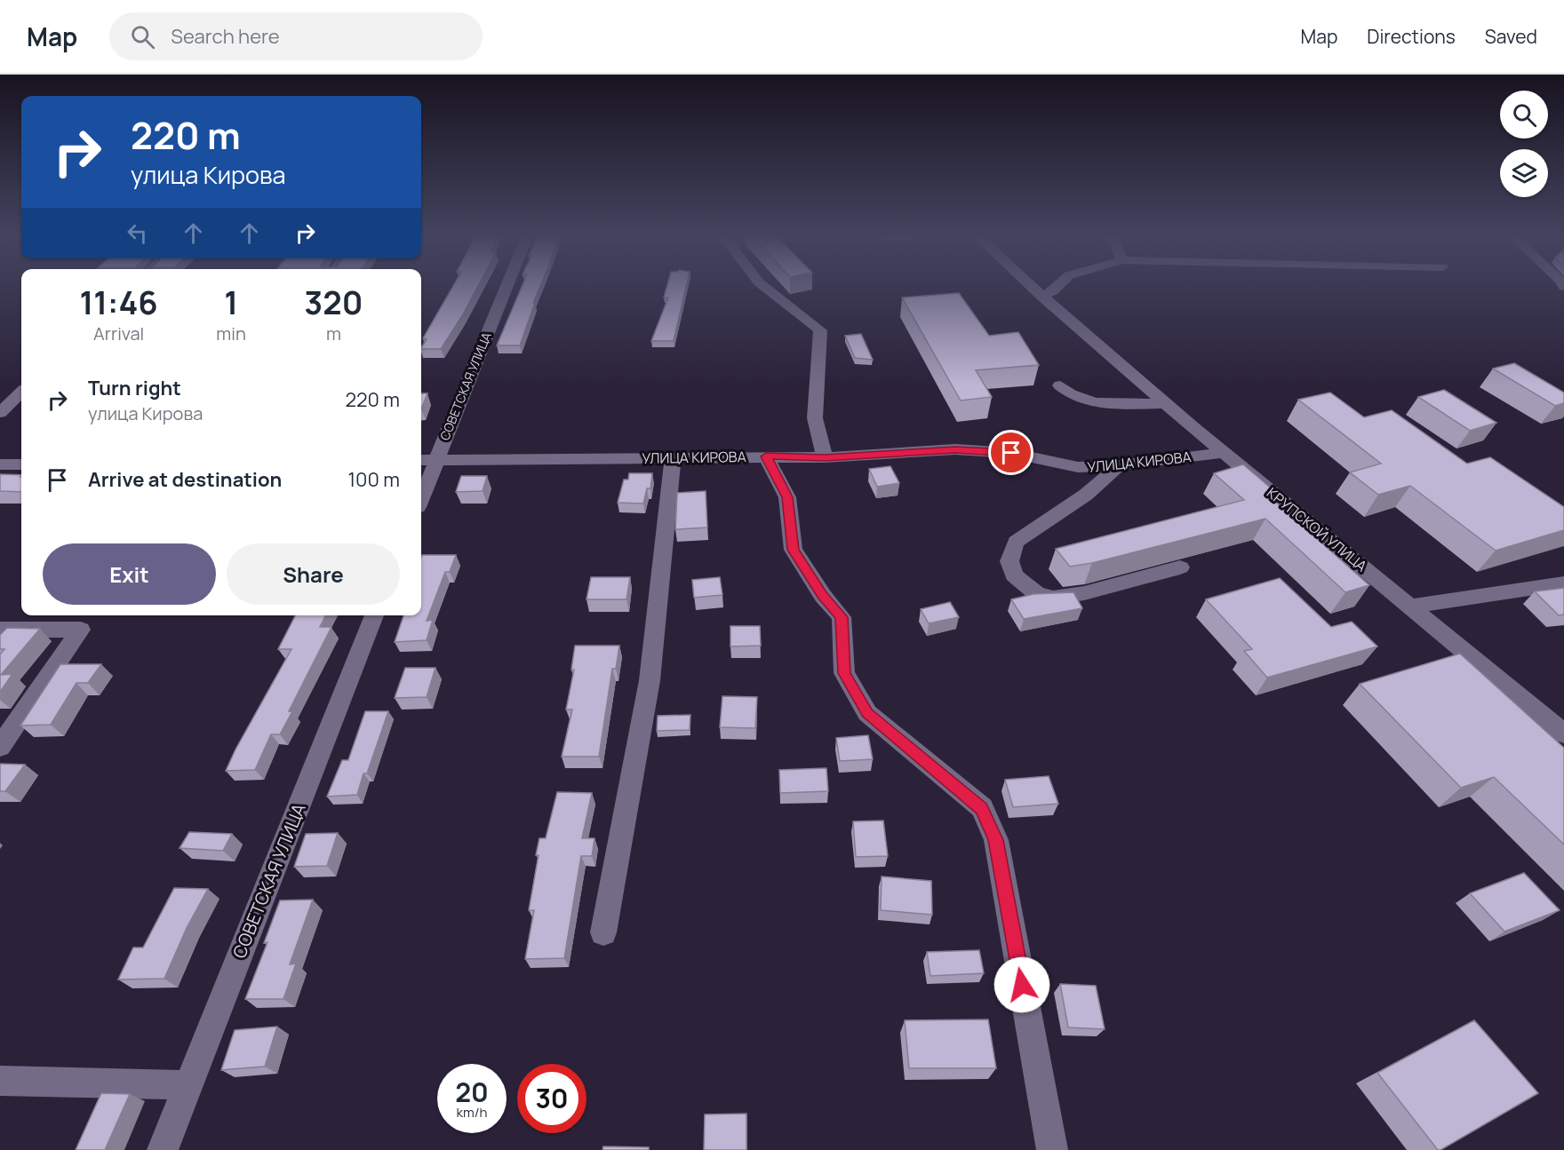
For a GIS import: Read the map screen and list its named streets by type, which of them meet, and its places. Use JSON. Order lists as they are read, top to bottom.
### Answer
{
  "streets": {
    "street": ["СОВЕТСКАЯ УЛИЦА", "УЛИЦА КИРОВА", "КРУПСКОЙ УЛИЦА"]
  },
  "crossings": [
    ["СОВЕТСКАЯ УЛИЦА", "УЛИЦА КИРОВА"],
    ["УЛИЦА КИРОВА", "КРУПСКОЙ УЛИЦА"]
  ],
  "page": {
    "header": "Map",
    "search": "Search here",
    "nav": ["Map", "Directions", "Saved"],
    "turn": ["220 m", "улица Кирова"],
    "eta": [
      "11:46",
      "Arrival",
      "1",
      "min",
      "320",
      "m"
    ],
    "list": [
      {
        "name": "Turn right",
        "note": "улица Кирова",
        "value": "220 m"
      },
      {
        "name": "Arrive at destination",
        "value": "100 m"
      }
    ],
    "buttons": ["Exit", "Share"],
    "speed": "20 km/h",
    "limit": "30"
  }
}
